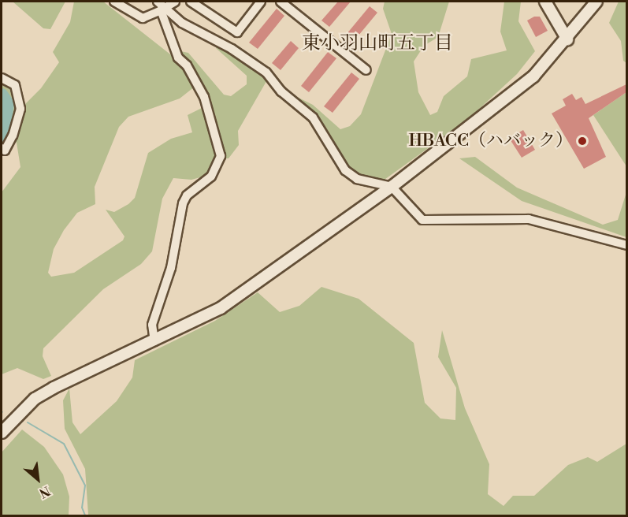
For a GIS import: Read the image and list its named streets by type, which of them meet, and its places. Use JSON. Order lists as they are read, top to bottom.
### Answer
{
  "districts": ["東小羽山町五丁目"],
  "places": ["HBACC（ハバック）"],
  "north": "bottom right"
}
